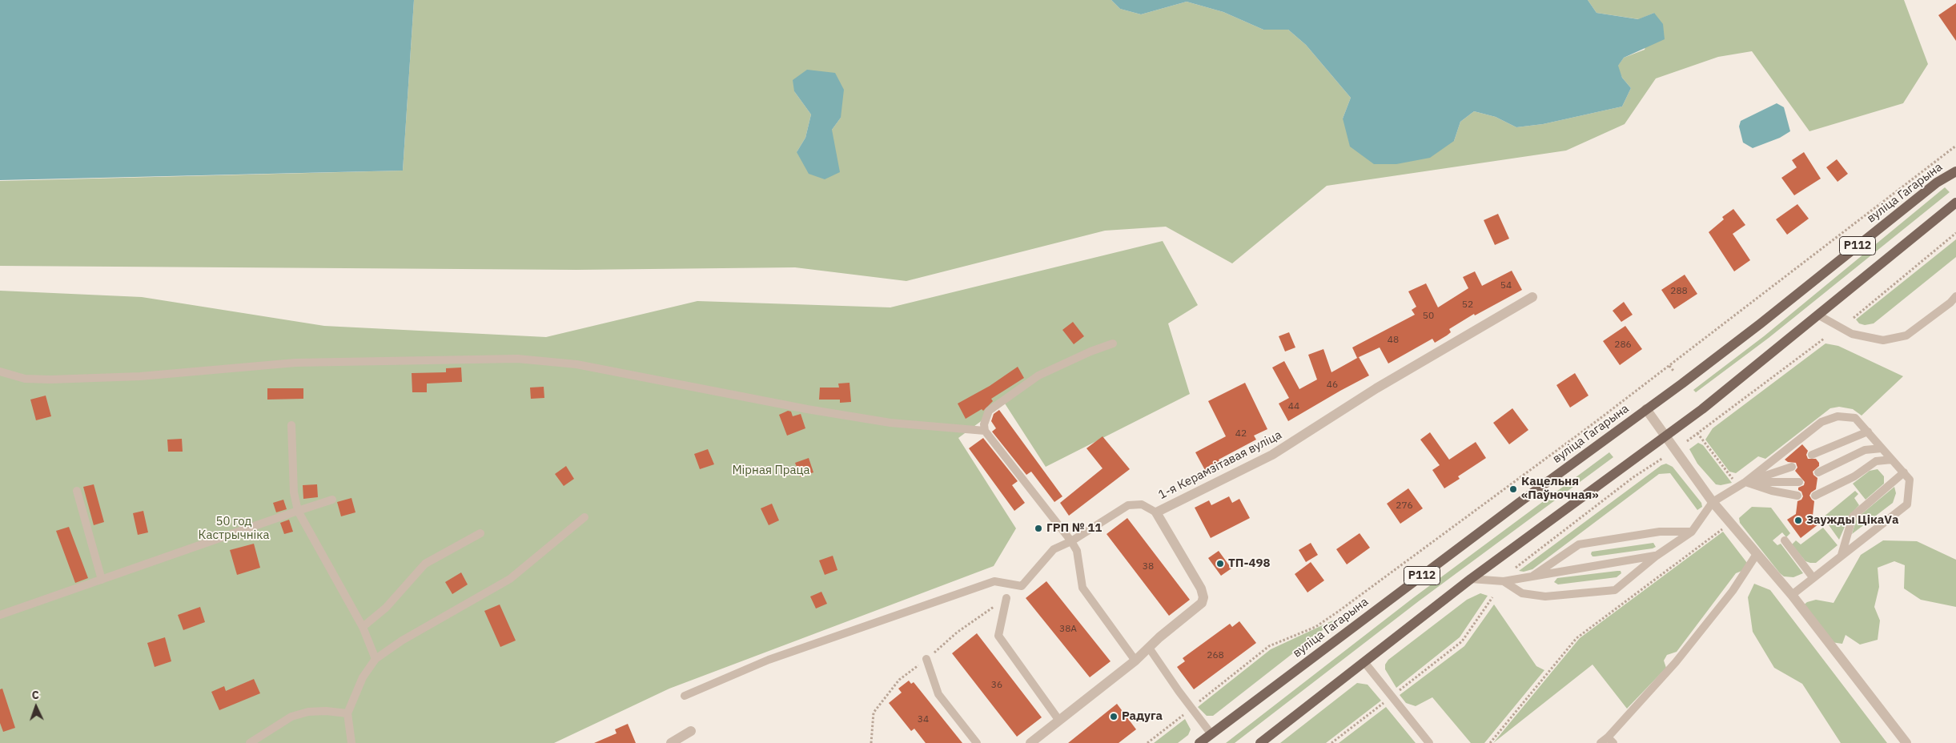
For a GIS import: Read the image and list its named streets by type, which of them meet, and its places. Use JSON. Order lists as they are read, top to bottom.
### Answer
{
  "streets": {
    "main road": ["вуліца Гагарына", "Р112"],
    "street": ["1-я Керамзітавая вуліца"]
  },
  "parks": ["Мірная Праца", "50 год Кастрычніка"],
  "places": [
    "Кацельня «Паўночная»",
    "Заужды ЦікаVа",
    "ГРП № 11",
    "ТП-498",
    "Радуга"
  ],
  "house_numbers": [
    "54",
    "288",
    "52",
    "50",
    "48",
    "286",
    "46",
    "44",
    "42",
    "276",
    "38",
    "38А",
    "268",
    "36",
    "34"
  ],
  "north": "top"
}
